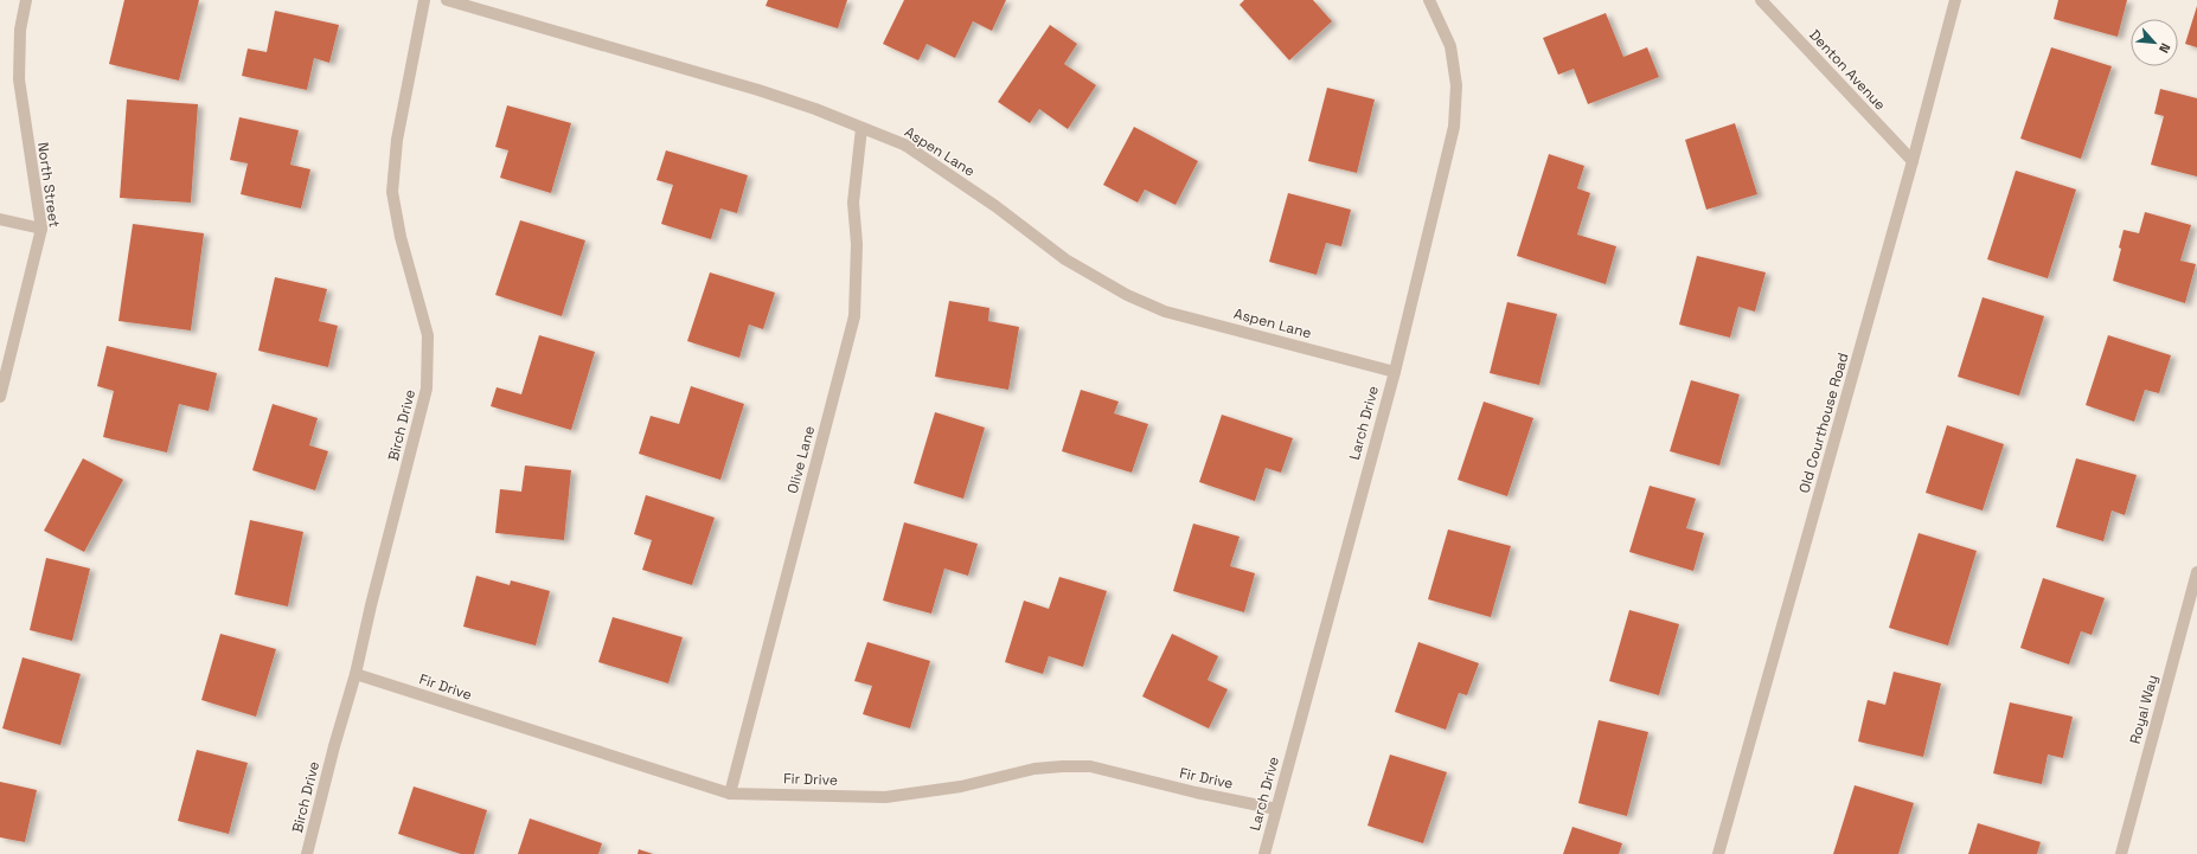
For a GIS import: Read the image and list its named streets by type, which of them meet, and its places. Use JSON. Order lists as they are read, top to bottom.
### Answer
{
  "streets": {
    "street": [
      "Denton Avenue",
      "Aspen Lane",
      "North Street",
      "Larch Drive",
      "Old Courthouse Road",
      "Birch Drive",
      "Olive Lane",
      "Fir Drive",
      "Royal Way"
    ]
  },
  "crossings": [
    ["Denton Avenue", "Old Courthouse Road"],
    ["Aspen Lane", "Larch Drive"],
    ["Aspen Lane", "Olive Lane"],
    ["Larch Drive", "Fir Drive"],
    ["Birch Drive", "Fir Drive"],
    ["Olive Lane", "Fir Drive"]
  ],
  "north": "bottom right"
}
